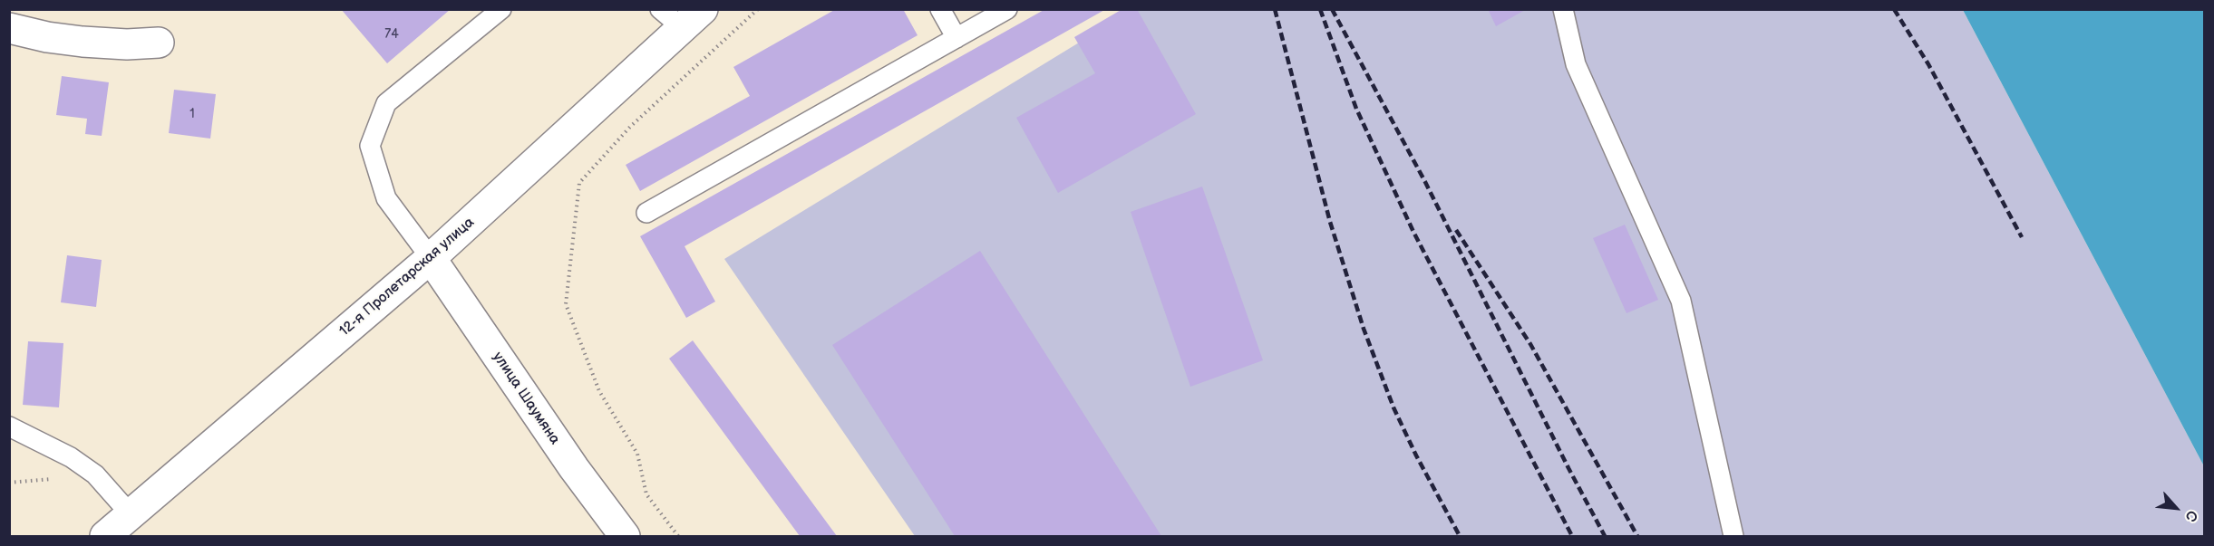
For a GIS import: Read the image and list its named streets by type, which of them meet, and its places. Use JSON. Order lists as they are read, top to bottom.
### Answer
{
  "streets": {
    "main road": ["12-я Пролетарская улица", "улица Шаумяна"]
  },
  "crossings": [
    ["12-я Пролетарская улица", "улица Шаумяна"]
  ],
  "house_numbers": ["74", "1"],
  "north": "bottom right"
}
